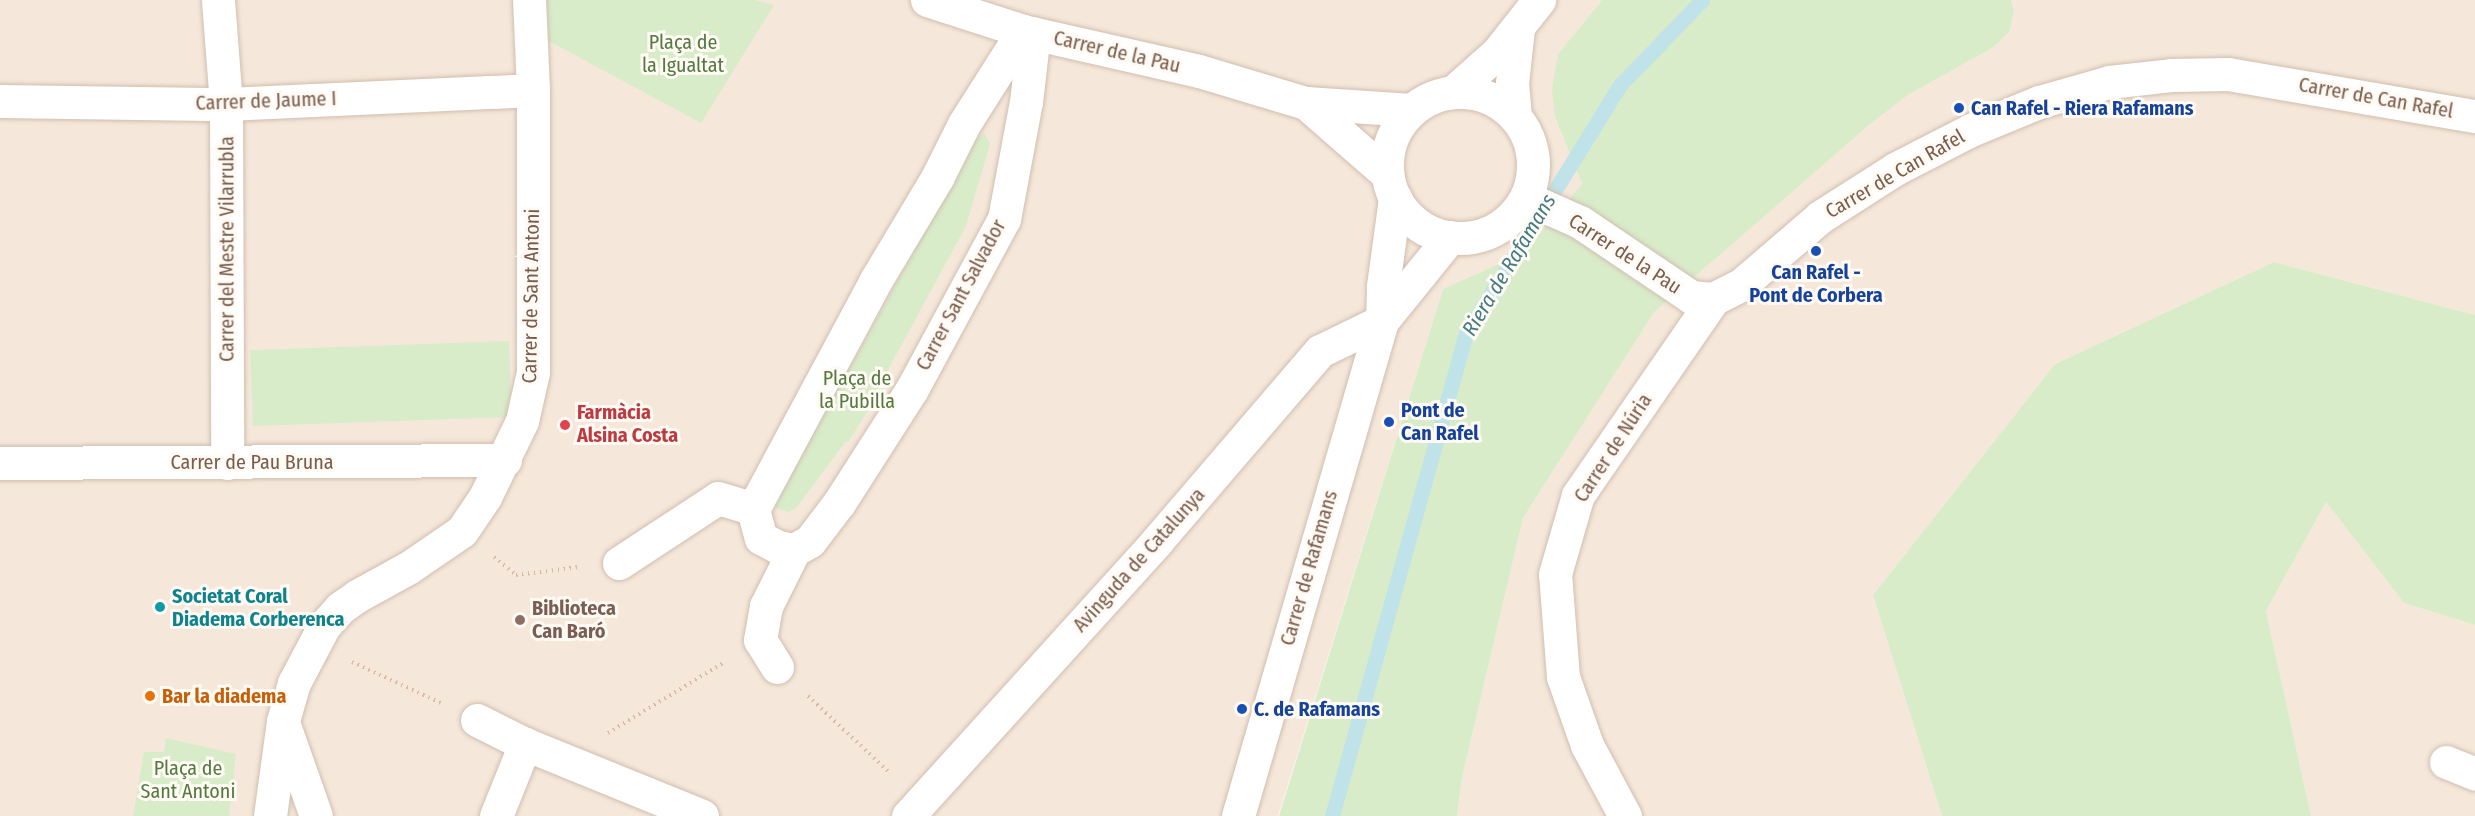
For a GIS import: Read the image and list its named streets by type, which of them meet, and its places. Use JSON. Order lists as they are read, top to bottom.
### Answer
{
  "streets": {
    "street": [
      "Carrer de la Pau",
      "Carrer de Can Rafel",
      "Carrer de Jaume I",
      "Carrer del Mestre Vilarrubla",
      "Carrer Sant Salvador",
      "Carrer de Sant Antoni",
      "Carrer de Núria",
      "Carrer de Pau Bruna",
      "Avinguda de Catalunya",
      "Carrer de Rafamans"
    ]
  },
  "crossings": [
    ["Carrer de la Pau", "Carrer de Can Rafel"],
    ["Carrer de la Pau", "Carrer Sant Salvador"],
    ["Carrer de la Pau", "Carrer de Núria"],
    ["Carrer de la Pau", "Carrer de Rafamans"],
    ["Carrer de Can Rafel", "Carrer de Núria"],
    ["Carrer de Jaume I", "Carrer del Mestre Vilarrubla"],
    ["Carrer de Jaume I", "Carrer de Sant Antoni"],
    ["Carrer del Mestre Vilarrubla", "Carrer de Pau Bruna"],
    ["Carrer de Sant Antoni", "Carrer de Pau Bruna"],
    ["Avinguda de Catalunya", "Carrer de Rafamans"]
  ],
  "water": ["Riera de Rafamans"],
  "parks": ["Plaça de la Igualtat", "Plaça de la Pubilla", "Plaça de Sant Antoni"],
  "places": [
    "Can Rafel - Riera Rafamans",
    "Can Rafel - Pont de Corbera",
    "Pont de Can Rafel",
    "Farmàcia Alsina Costa",
    "Societat Coral Diadema Corberenca",
    "Biblioteca Can Baró",
    "Bar la diadema",
    "C. de Rafamans"
  ]
}
